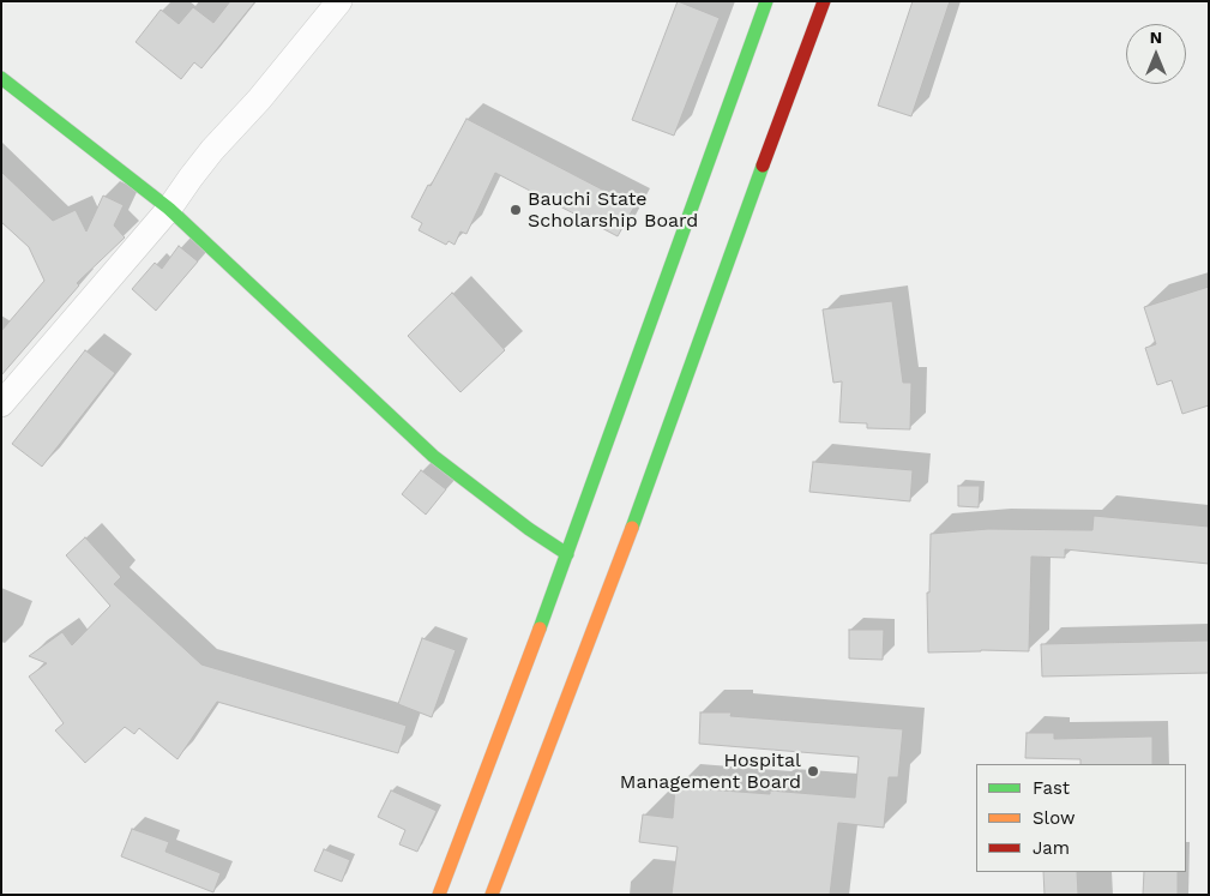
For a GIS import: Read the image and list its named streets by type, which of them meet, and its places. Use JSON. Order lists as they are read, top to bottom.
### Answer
{
  "places": ["Bauchi State Scholarship Board", "Hospital Management Board"],
  "legend": ["Fast", "Slow", "Jam"],
  "north": "top"
}
